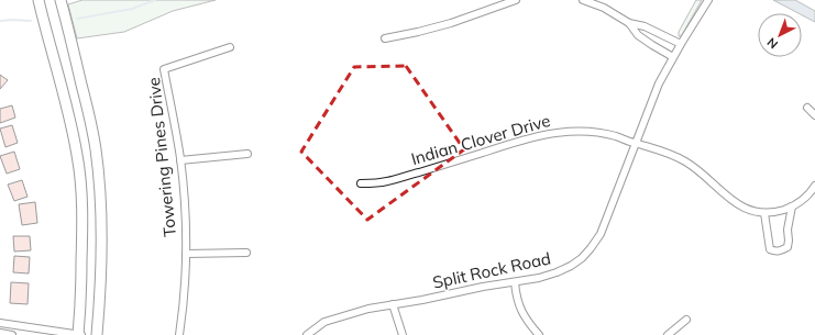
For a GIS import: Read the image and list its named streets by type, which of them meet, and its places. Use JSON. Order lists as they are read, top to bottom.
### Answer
{
  "streets": {
    "street": ["Indian Clover Drive", "Towering Pines Drive", "Split Rock Road"]
  },
  "crossings": [
    ["Indian Clover Drive", "Split Rock Road"]
  ],
  "north": "bottom left"
}
